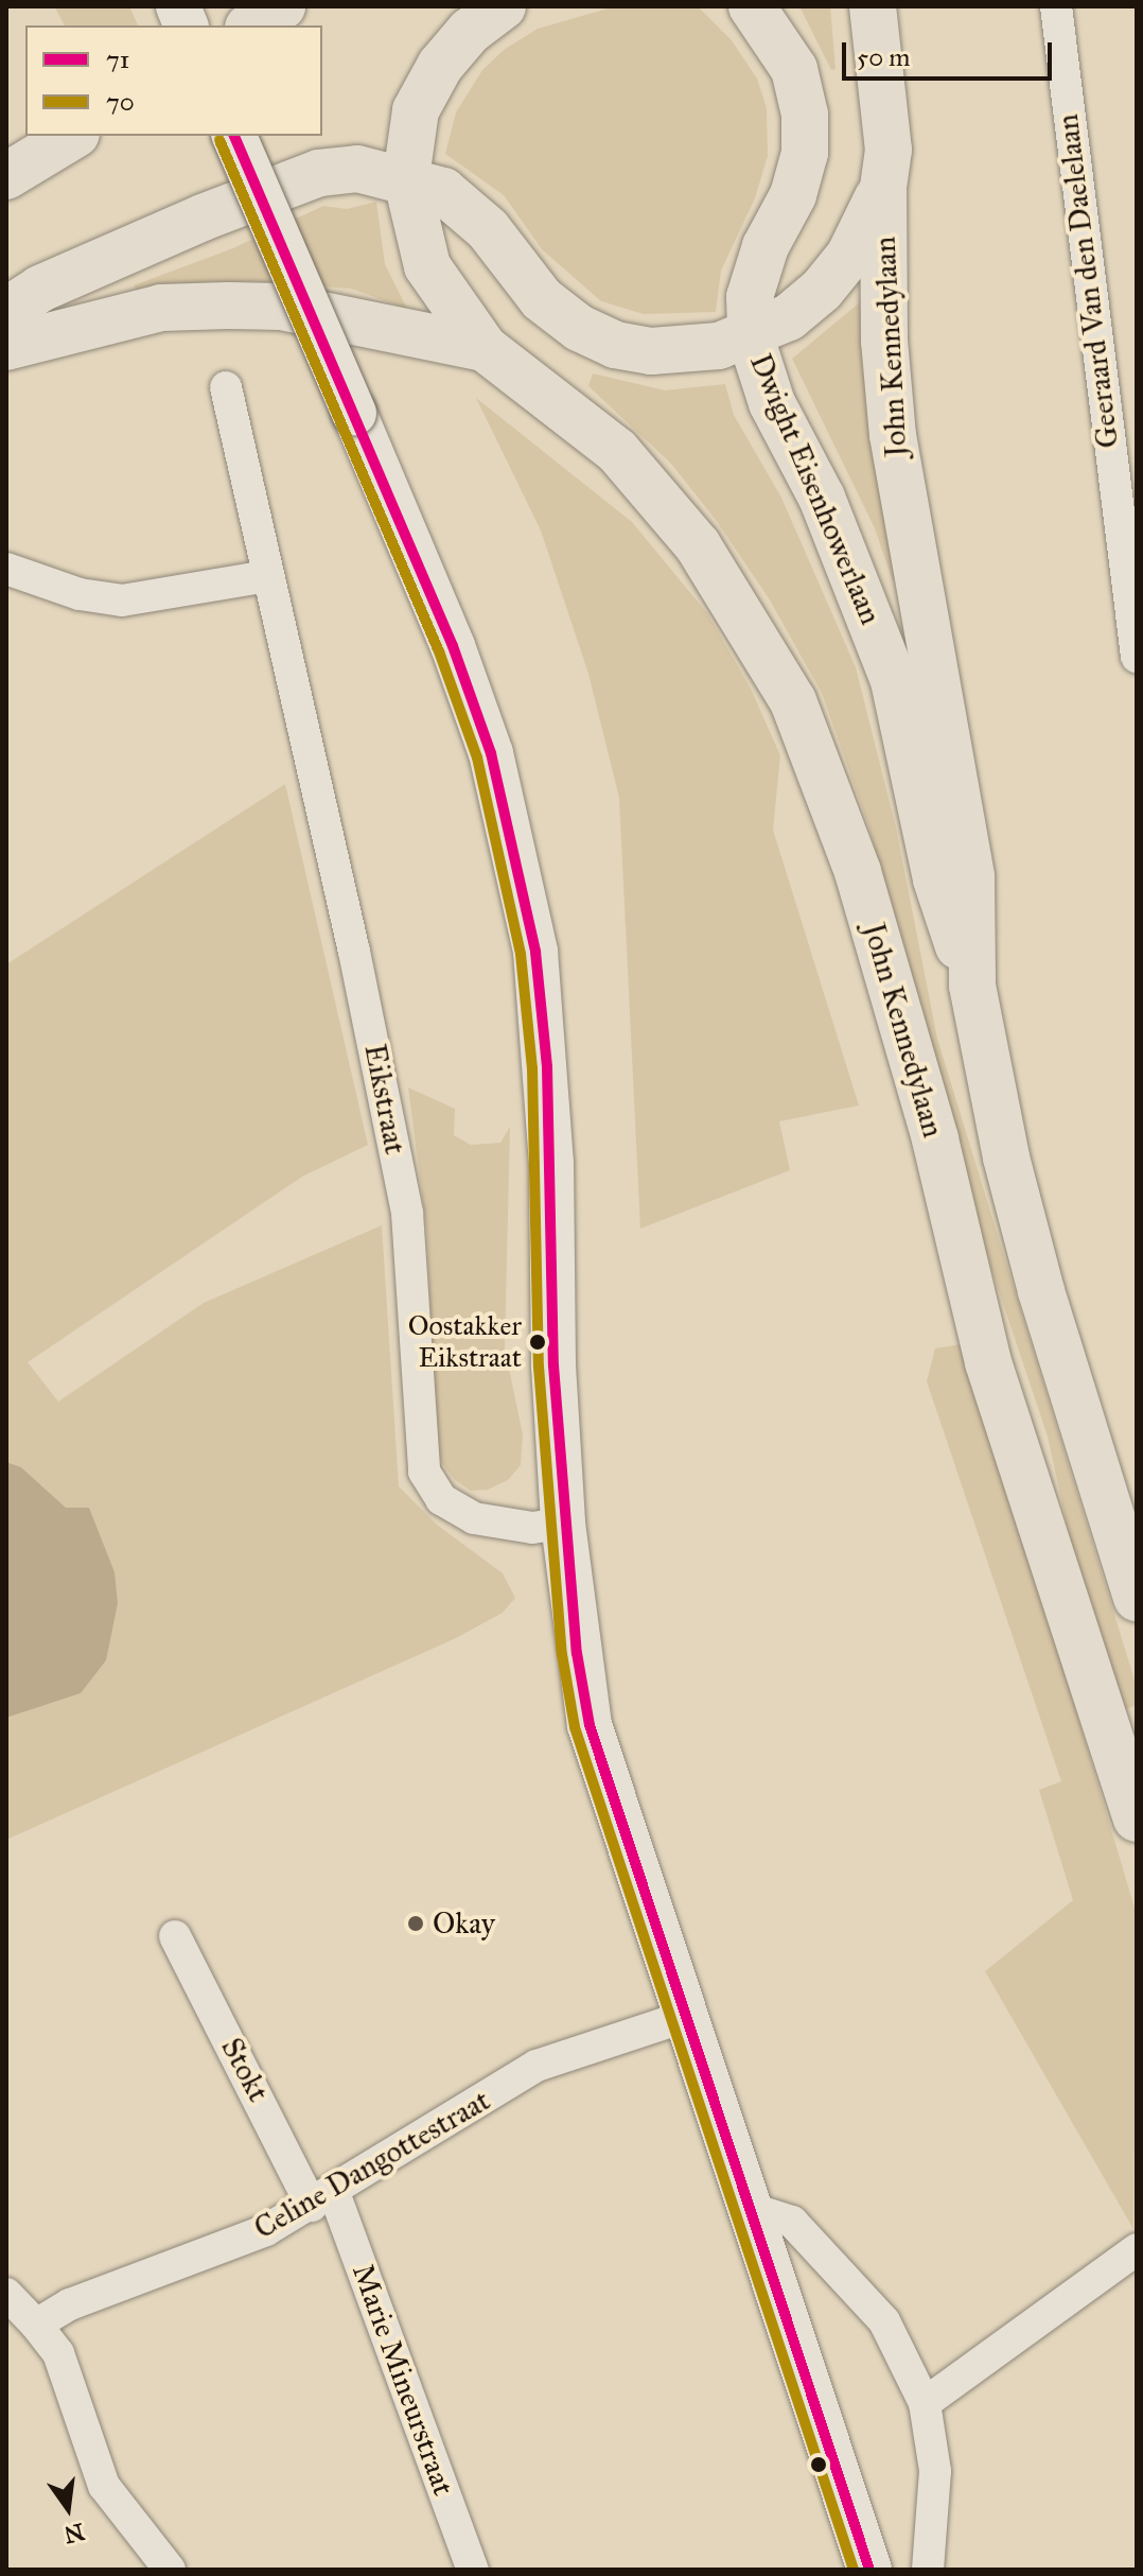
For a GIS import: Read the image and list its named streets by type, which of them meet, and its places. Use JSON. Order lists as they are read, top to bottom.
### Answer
{
  "streets": {
    "highway": ["John Kennedylaan", "Dwight Eisenhowerlaan"],
    "street": [
      "Geeraard Van den Daelelaan",
      "Eikstraat",
      "Stokt",
      "Celine Dangottestraat",
      "Marie Mineurstraat"
    ]
  },
  "crossings": [
    ["John Kennedylaan", "Dwight Eisenhowerlaan"],
    ["Stokt", "Celine Dangottestraat"],
    ["Stokt", "Marie Mineurstraat"],
    ["Celine Dangottestraat", "Marie Mineurstraat"]
  ],
  "places": ["Oostakker Eikstraat", "Okay"],
  "lines": ["transit line 71", "transit line 70"],
  "legend": ["71", "70"],
  "scale_bar": "50 m",
  "north": "bottom"
}
